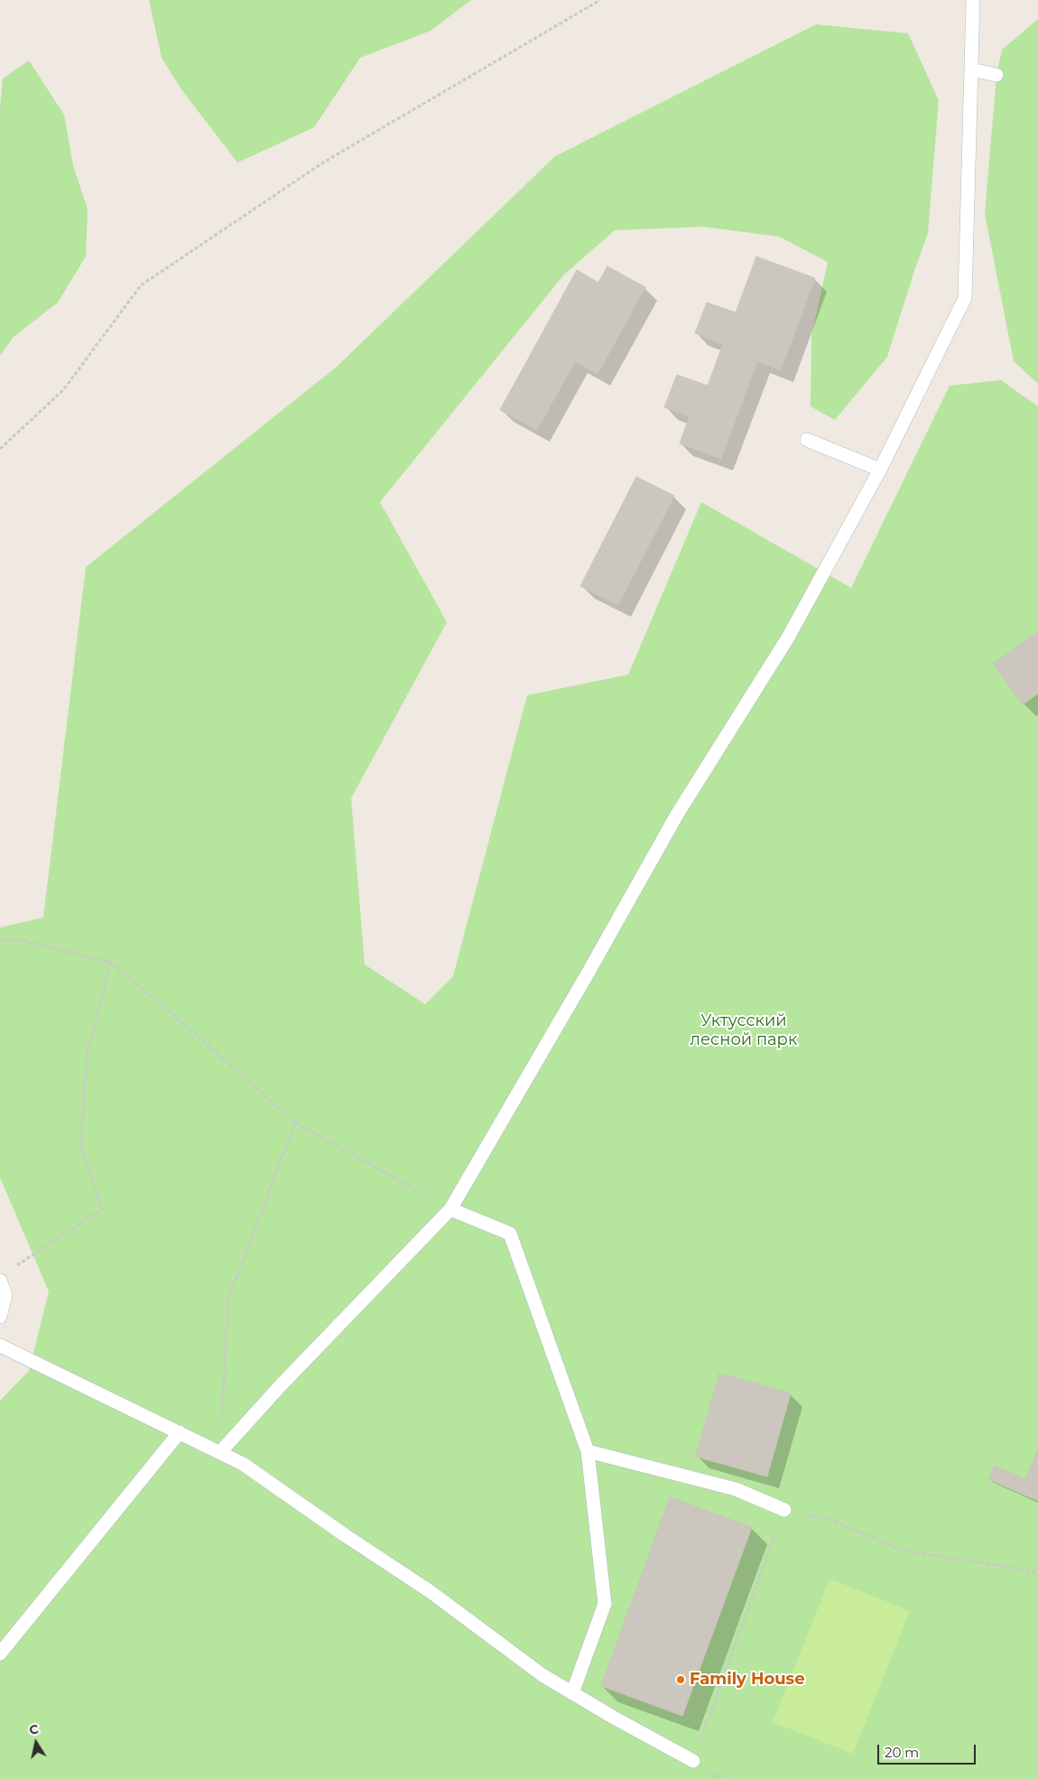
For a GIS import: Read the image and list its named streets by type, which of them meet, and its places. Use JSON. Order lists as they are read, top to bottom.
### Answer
{
  "parks": ["Уктусский лесной парк"],
  "places": ["Family House"],
  "scale_bar": "20 m",
  "north": "top"
}
